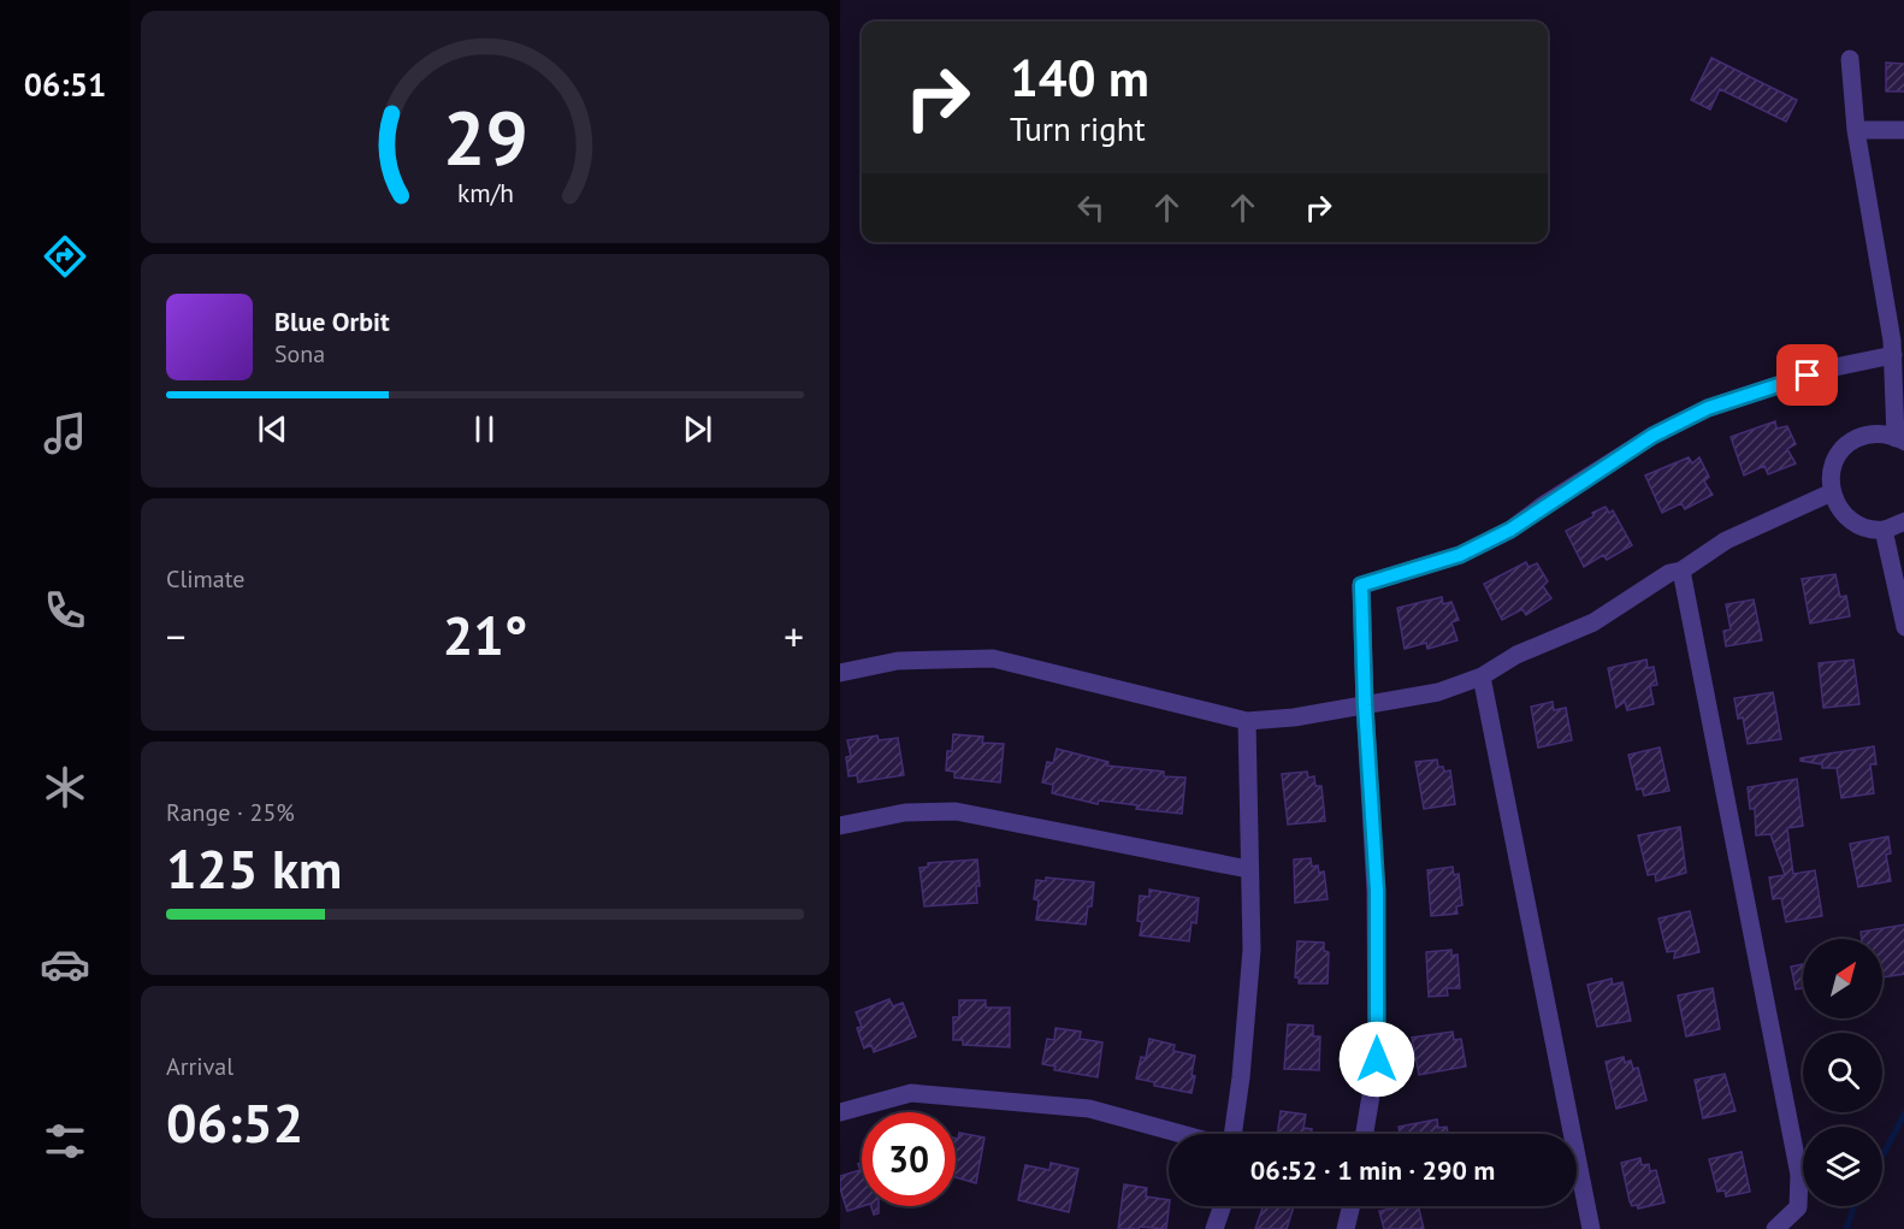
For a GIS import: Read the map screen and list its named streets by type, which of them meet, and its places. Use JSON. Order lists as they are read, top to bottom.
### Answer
{
  "north": "top right",
  "page": {
    "tabs": "06:51",
    "turn": ["140 m", "Turn right"],
    "song": ["Blue Orbit", "Sona"],
    "tile": [
      "Climate",
      ["Range · 25%", "125 km"],
      ["Arrival", "06:52"]
    ],
    "heat": ["−", "21°", "+"],
    "limit": "30",
    "trip": "06:52 · 1 min · 290 m",
    "gauge": ["29", "km/h"]
  }
}
